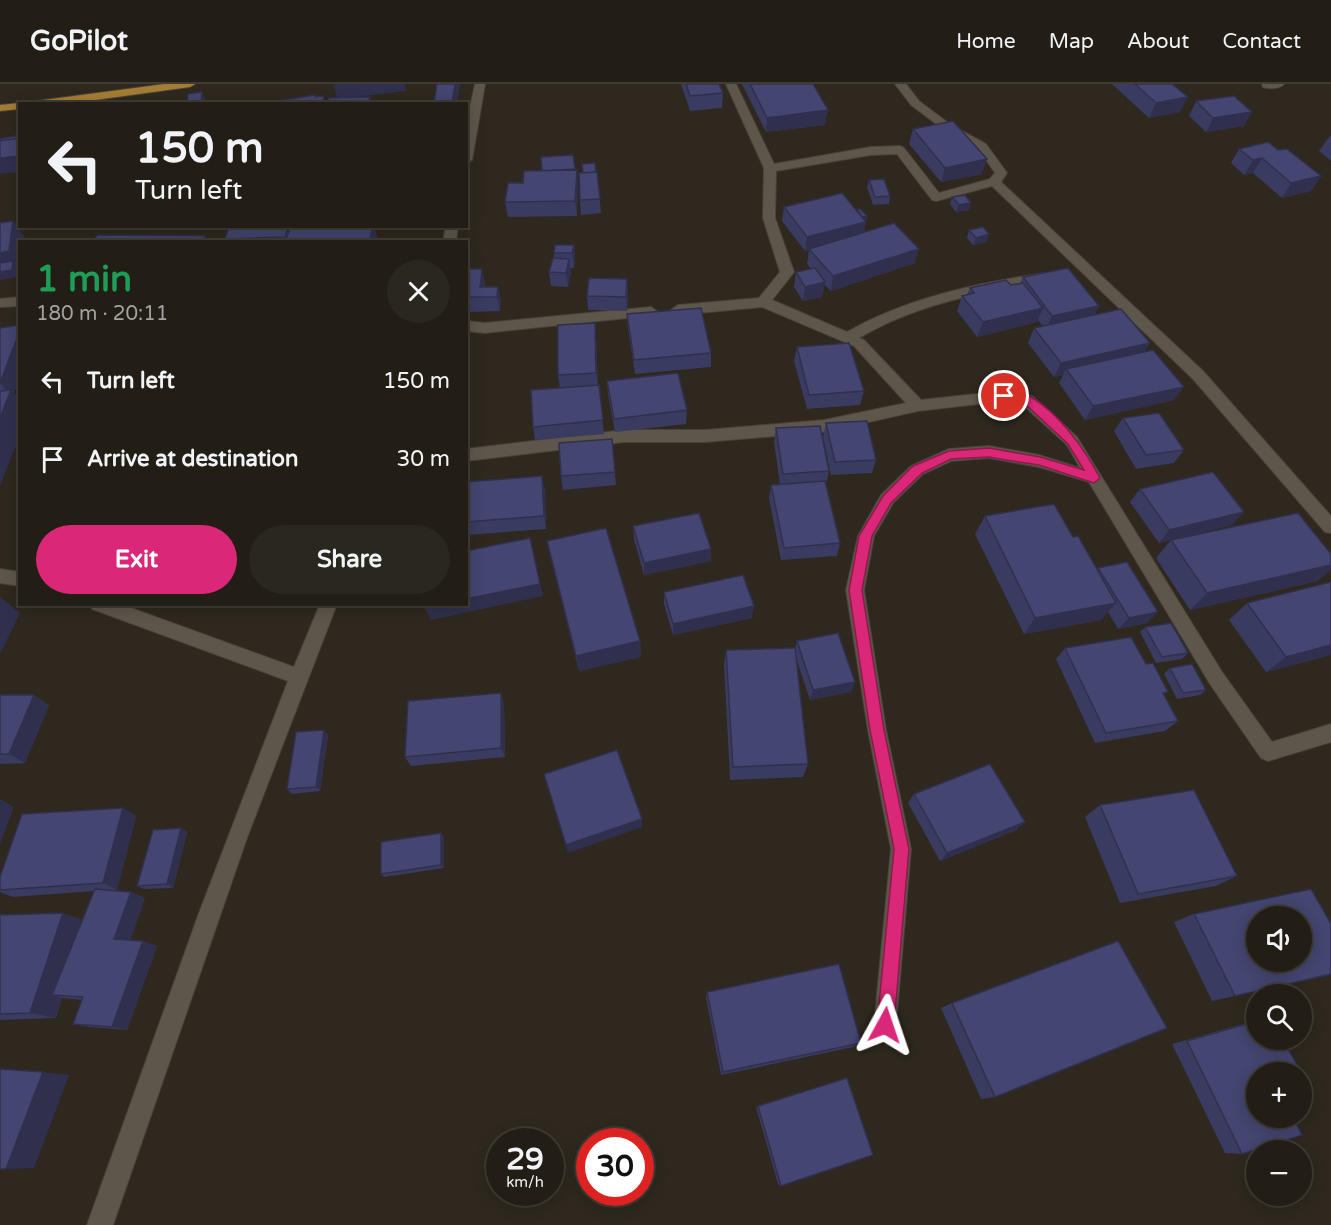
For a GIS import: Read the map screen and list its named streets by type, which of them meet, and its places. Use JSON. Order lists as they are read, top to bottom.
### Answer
{
  "page": {
    "header": "GoPilot",
    "nav": [
      "Home",
      "Map",
      "About",
      "Contact"
    ],
    "turn": ["150 m", "Turn left"],
    "heading": ["1 min", "180 m · 20:11"],
    "list": [
      {
        "name": "Turn left",
        "value": "150 m"
      },
      {
        "name": "Arrive at destination",
        "value": "30 m"
      }
    ],
    "buttons": ["Exit", "Share"],
    "map_buttons": ["+", "−"],
    "speed": "29 km/h",
    "limit": "30"
  }
}
